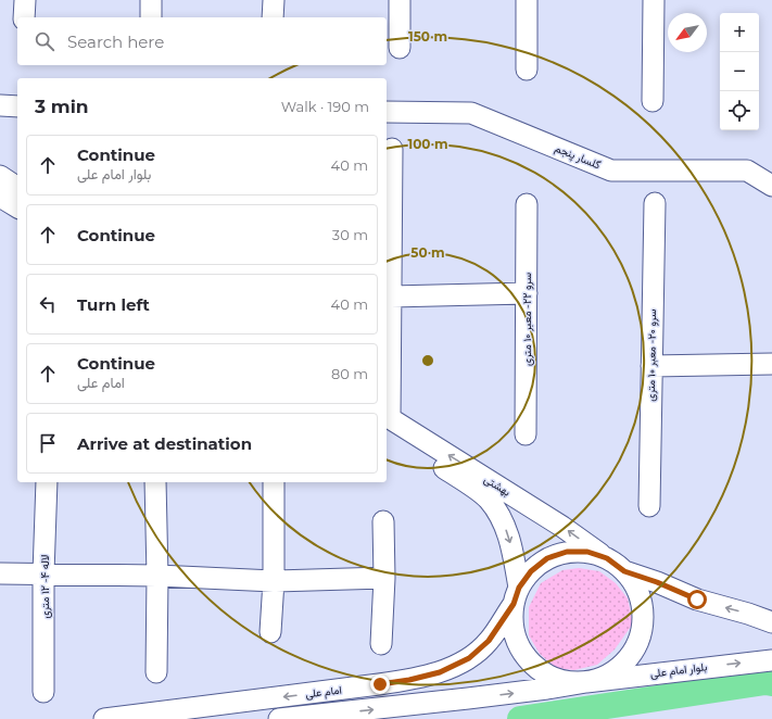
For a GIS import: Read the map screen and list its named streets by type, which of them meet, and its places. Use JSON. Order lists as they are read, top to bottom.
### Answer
{
  "streets": {
    "street": [
      "گلسار پنجم",
      "سرو ۲۲- معبر ۱۰ متری",
      "سرو ۲۰- معبر ۱۰ متری",
      "بهشتی",
      "لاله ۴- ۱۲ متری",
      "بلوار امام علی",
      "امام علی"
    ]
  },
  "crossings": [
    ["بهشتی", "بلوار امام علی"],
    ["بهشتی", "امام علی"],
    ["بلوار امام علی", "امام علی"]
  ],
  "one_way": ["بلوار امام علی"],
  "north": "bottom left",
  "page": {
    "map_buttons": ["+", "−"],
    "search": "Search here",
    "heading": ["3 min", "Walk · 190 m"],
    "list": [
      ["Continue", "بلوار امام علی", "40 m"],
      ["Continue", "30 m"],
      ["Turn left", "40 m"],
      ["Continue", "امام علی", "80 m"],
      "Arrive at destination"
    ]
  },
  "rings": ["150 m", "100 m", "50 m"]
}
